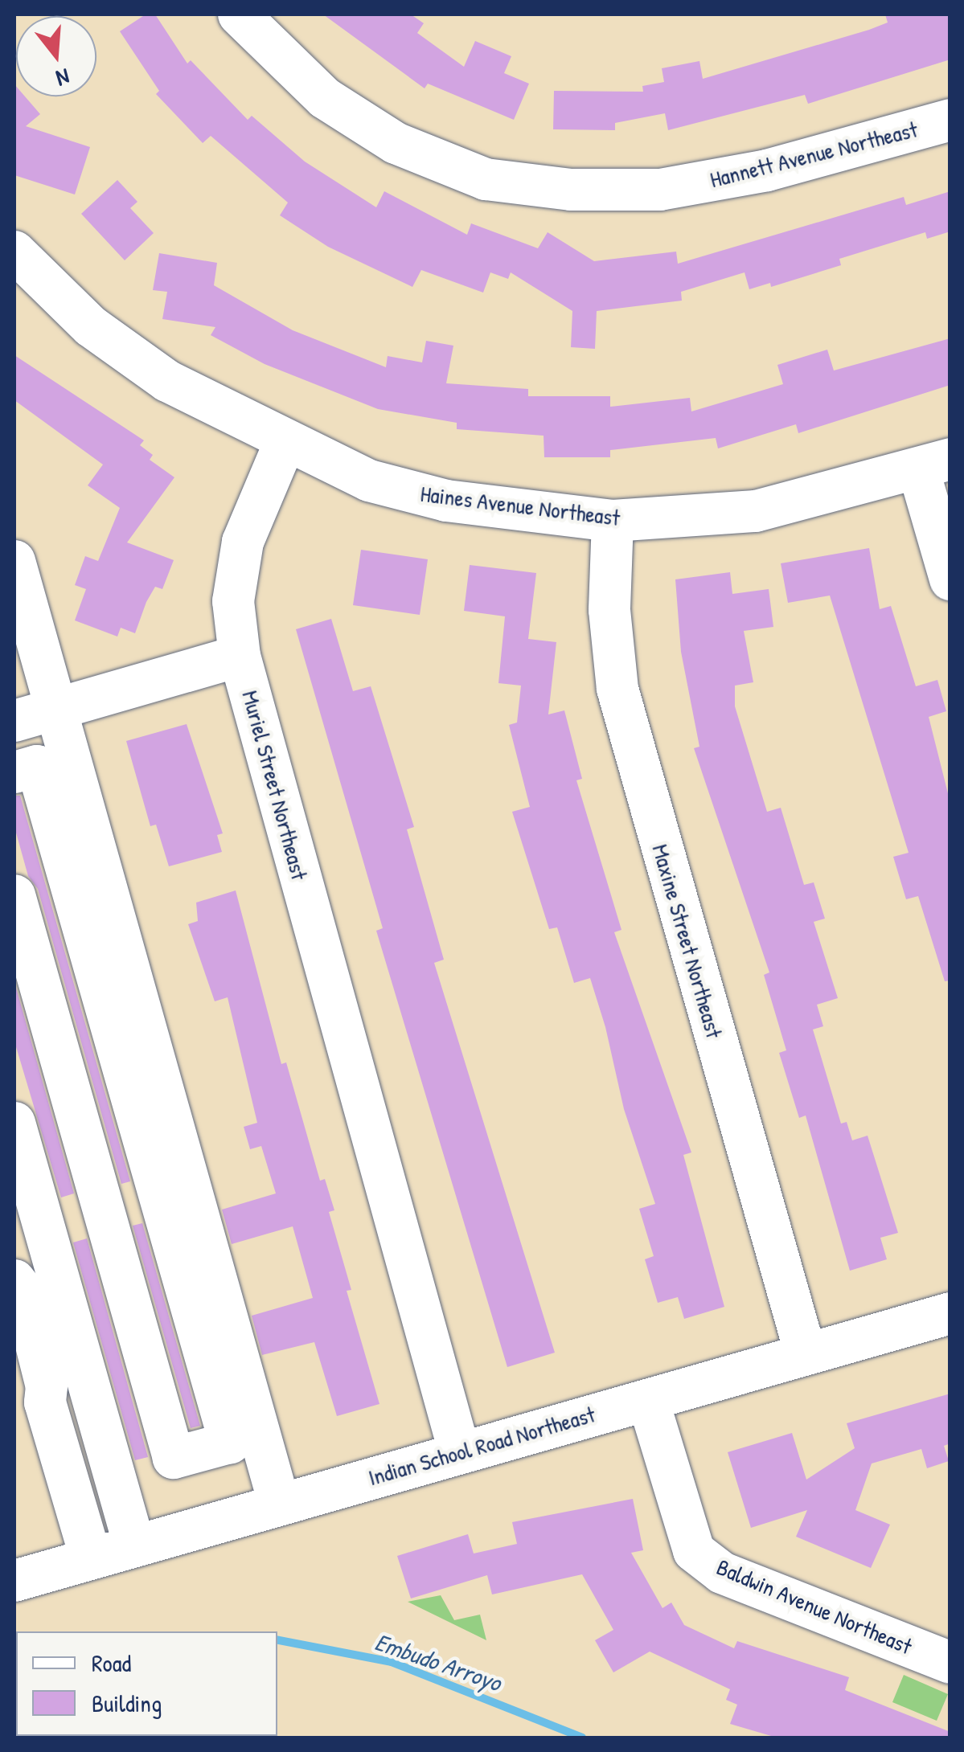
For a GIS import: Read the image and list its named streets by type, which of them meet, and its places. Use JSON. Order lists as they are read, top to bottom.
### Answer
{
  "streets": {
    "street": [
      "Hannett Avenue Northeast",
      "Haines Avenue Northeast",
      "Muriel Street Northeast",
      "Maxine Street Northeast",
      "Indian School Road Northeast",
      "Baldwin Avenue Northeast"
    ]
  },
  "crossings": [
    ["Haines Avenue Northeast", "Muriel Street Northeast"],
    ["Haines Avenue Northeast", "Maxine Street Northeast"],
    ["Muriel Street Northeast", "Indian School Road Northeast"],
    ["Maxine Street Northeast", "Indian School Road Northeast"],
    ["Indian School Road Northeast", "Baldwin Avenue Northeast"]
  ],
  "water": ["Embudo Arroyo"],
  "legend": ["Road", "Building"],
  "north": "bottom"
}
